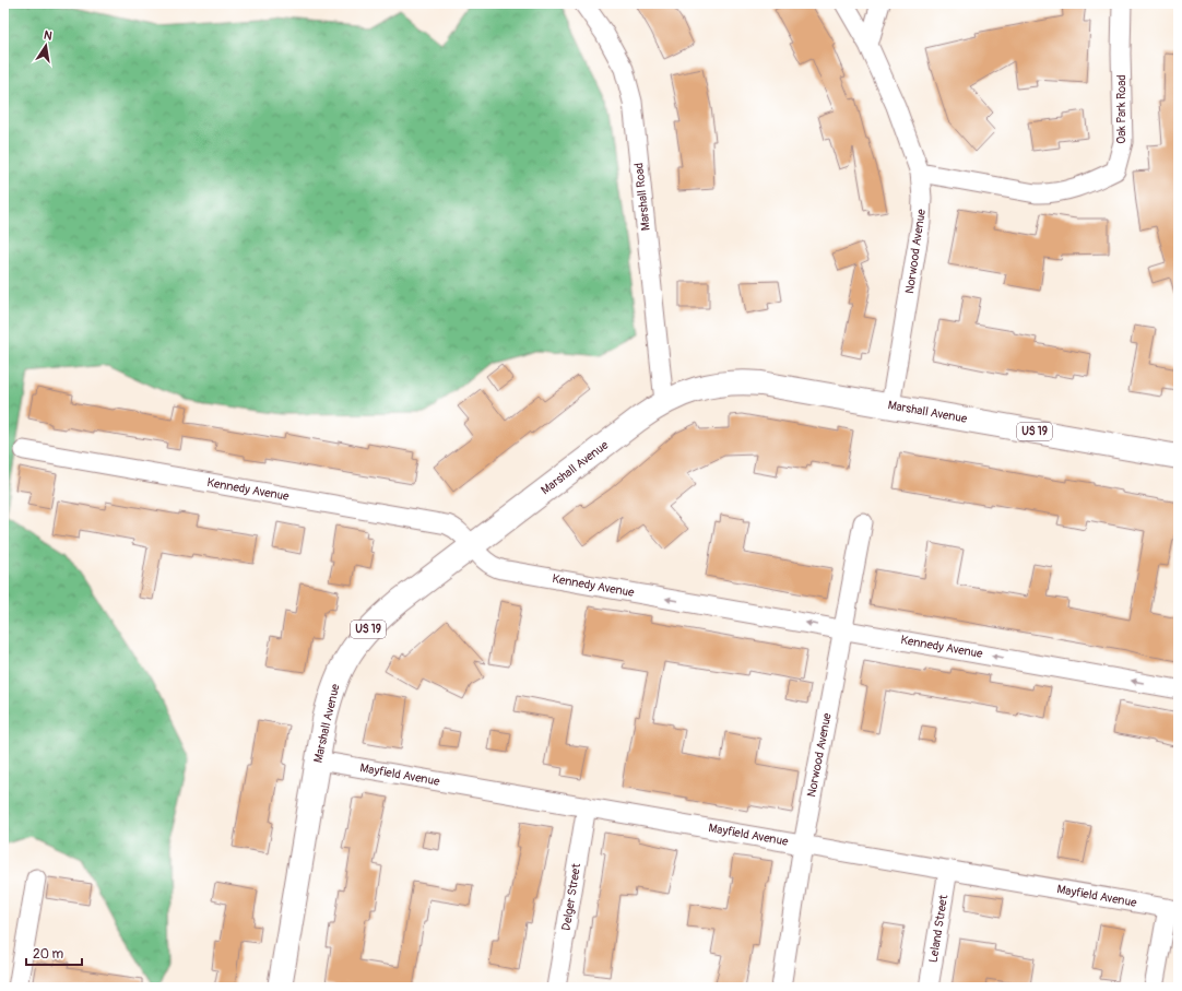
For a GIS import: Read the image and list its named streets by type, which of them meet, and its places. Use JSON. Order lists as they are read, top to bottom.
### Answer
{
  "streets": {
    "main road": ["Marshall Avenue", "US 19"],
    "street": [
      "Oak Park Road",
      "Marshall Road",
      "Norwood Avenue",
      "Kennedy Avenue",
      "Mayfield Avenue",
      "Delger Street",
      "Leland Street"
    ]
  },
  "crossings": [
    ["Oak Park Road", "Norwood Avenue"],
    ["Marshall Road", "Marshall Avenue"],
    ["Norwood Avenue", "Marshall Avenue"],
    ["Norwood Avenue", "Kennedy Avenue"],
    ["Norwood Avenue", "Mayfield Avenue"],
    ["Marshall Avenue", "Kennedy Avenue"],
    ["Marshall Avenue", "Mayfield Avenue"],
    ["Mayfield Avenue", "Delger Street"],
    ["Mayfield Avenue", "Leland Street"]
  ],
  "one_way": ["Kennedy Avenue"],
  "scale_bar": "20 m",
  "north": "top"
}
